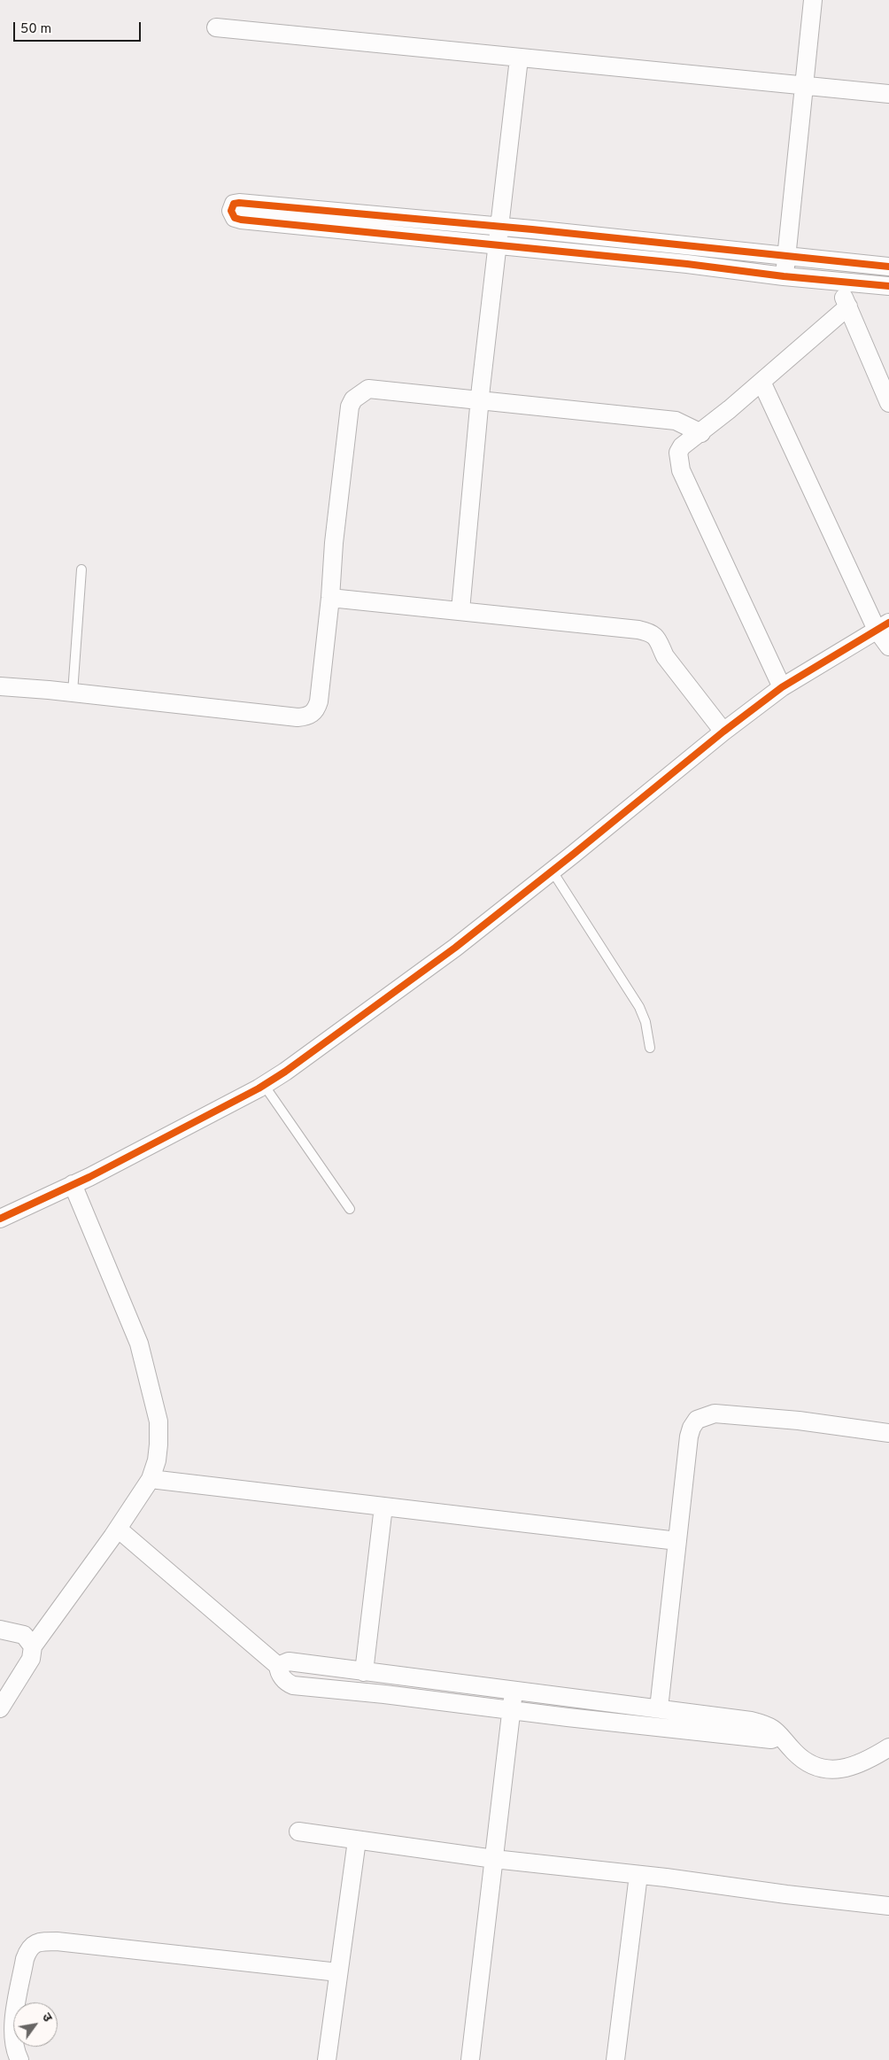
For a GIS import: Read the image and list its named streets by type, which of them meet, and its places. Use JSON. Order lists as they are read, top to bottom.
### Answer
{
  "scale_bar": "50 m",
  "north": "top right"
}
